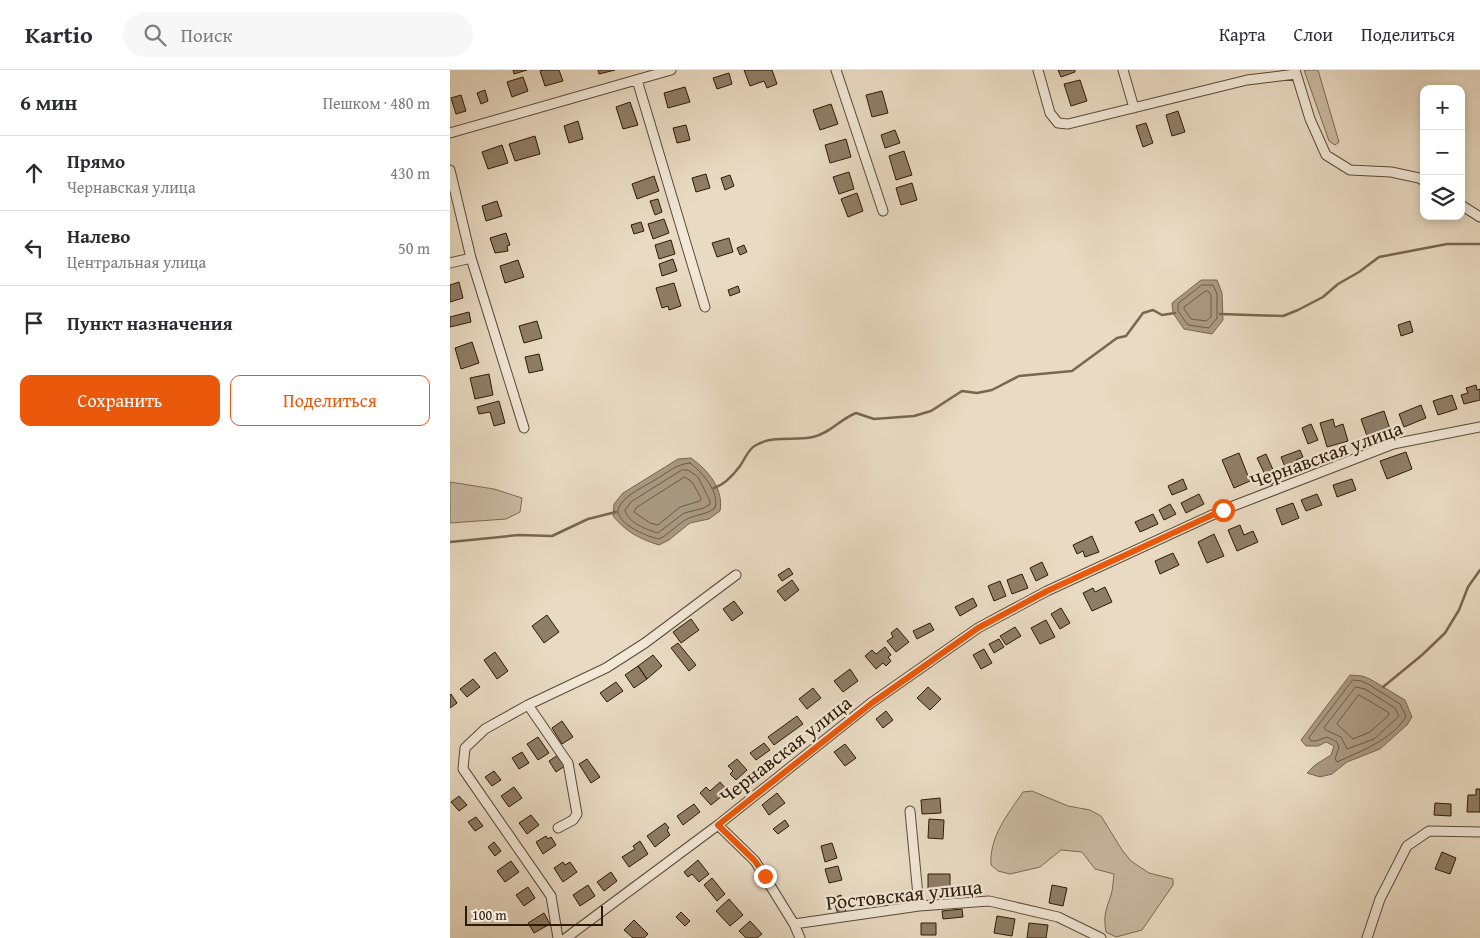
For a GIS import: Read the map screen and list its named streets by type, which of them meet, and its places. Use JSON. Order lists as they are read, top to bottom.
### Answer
{
  "streets": {
    "street": ["Чернавская улица", "Ростовская улица"]
  },
  "scale_bar": "100 m",
  "page": {
    "header": "Kartio",
    "search": "Поиск",
    "nav": ["Карта", "Слои", "Поделиться"],
    "heading": ["6 мин", "Пешком · 480 m"],
    "map_buttons": ["+", "−"],
    "list": [
      ["Прямо", "Чернавская улица", "430 m"],
      ["Налево", "Центральная улица", "50 m"],
      "Пункт назначения"
    ],
    "buttons": ["Сохранить", "Поделиться"],
    "scale": "100 m"
  }
}
